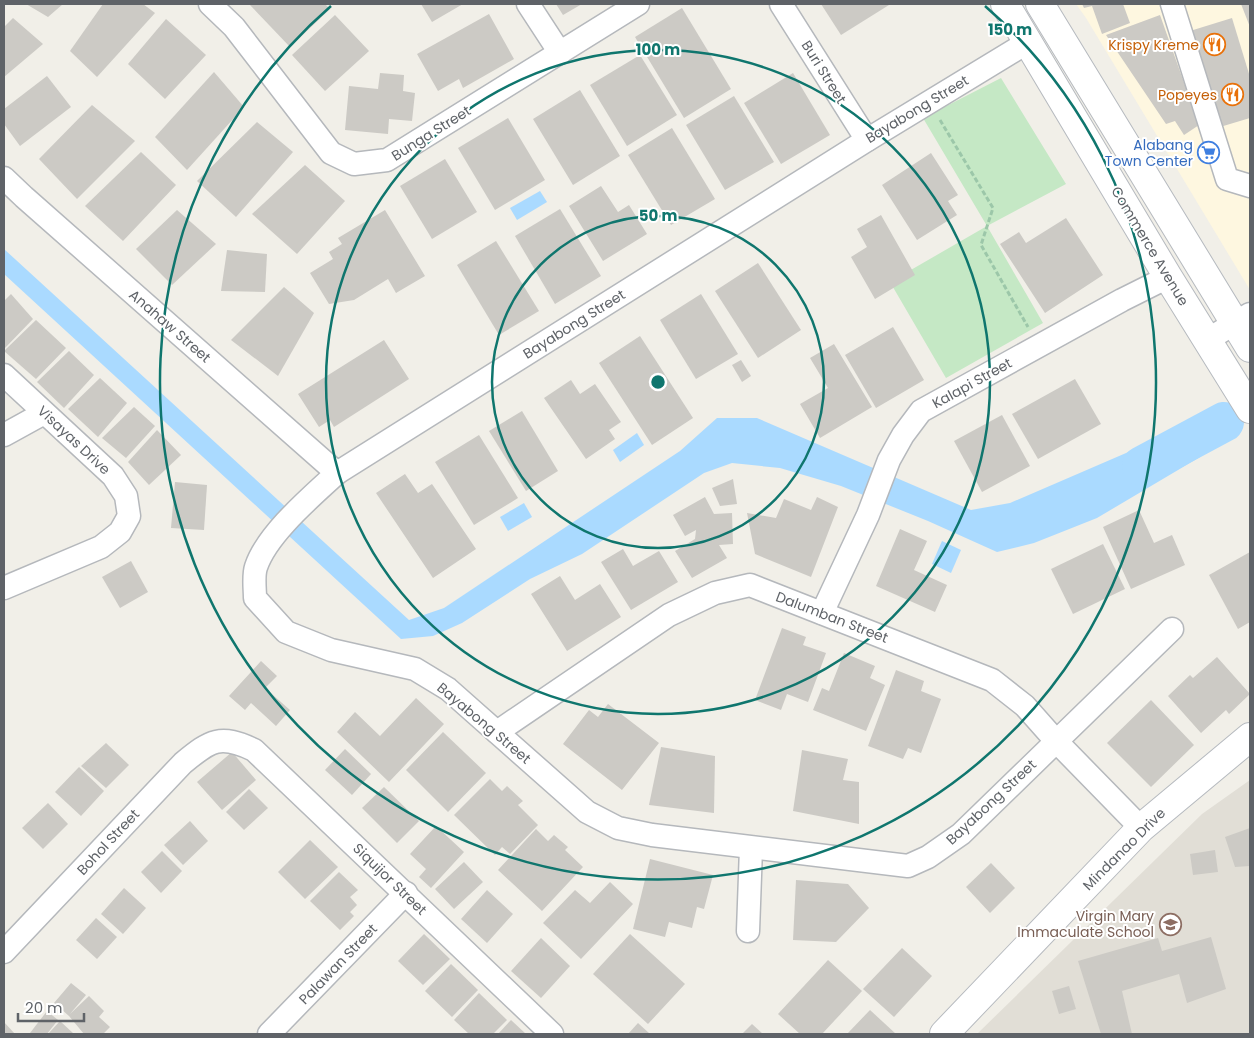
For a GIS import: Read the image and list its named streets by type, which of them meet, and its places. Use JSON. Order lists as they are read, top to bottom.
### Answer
{
  "streets": {
    "main road": ["Commerce Avenue", "Mindanao Drive"],
    "street": [
      "Buri Street",
      "Bayabong Street",
      "Bunga Street",
      "Anahaw Street",
      "Kalapi Street",
      "Visayas Drive",
      "Dalumban Street",
      "Bohol Street",
      "Siquijor Street",
      "Palawan Street"
    ]
  },
  "crossings": [
    ["Buri Street", "Bayabong Street"],
    ["Bayabong Street", "Commerce Avenue"],
    ["Bayabong Street", "Anahaw Street"],
    ["Bayabong Street", "Dalumban Street"],
    ["Commerce Avenue", "Kalapi Street"],
    ["Kalapi Street", "Dalumban Street"],
    ["Dalumban Street", "Mindanao Drive"],
    ["Bohol Street", "Siquijor Street"],
    ["Siquijor Street", "Palawan Street"]
  ],
  "places": {
    "restaurant": ["Krispy Kreme", "Popeyes"],
    "supermarket": ["Alabang Town Center"],
    "school or university": ["Virgin Mary Immaculate School"]
  },
  "scale_bar": "20 m",
  "rings": ["150 m", "100 m", "50 m"]
}
